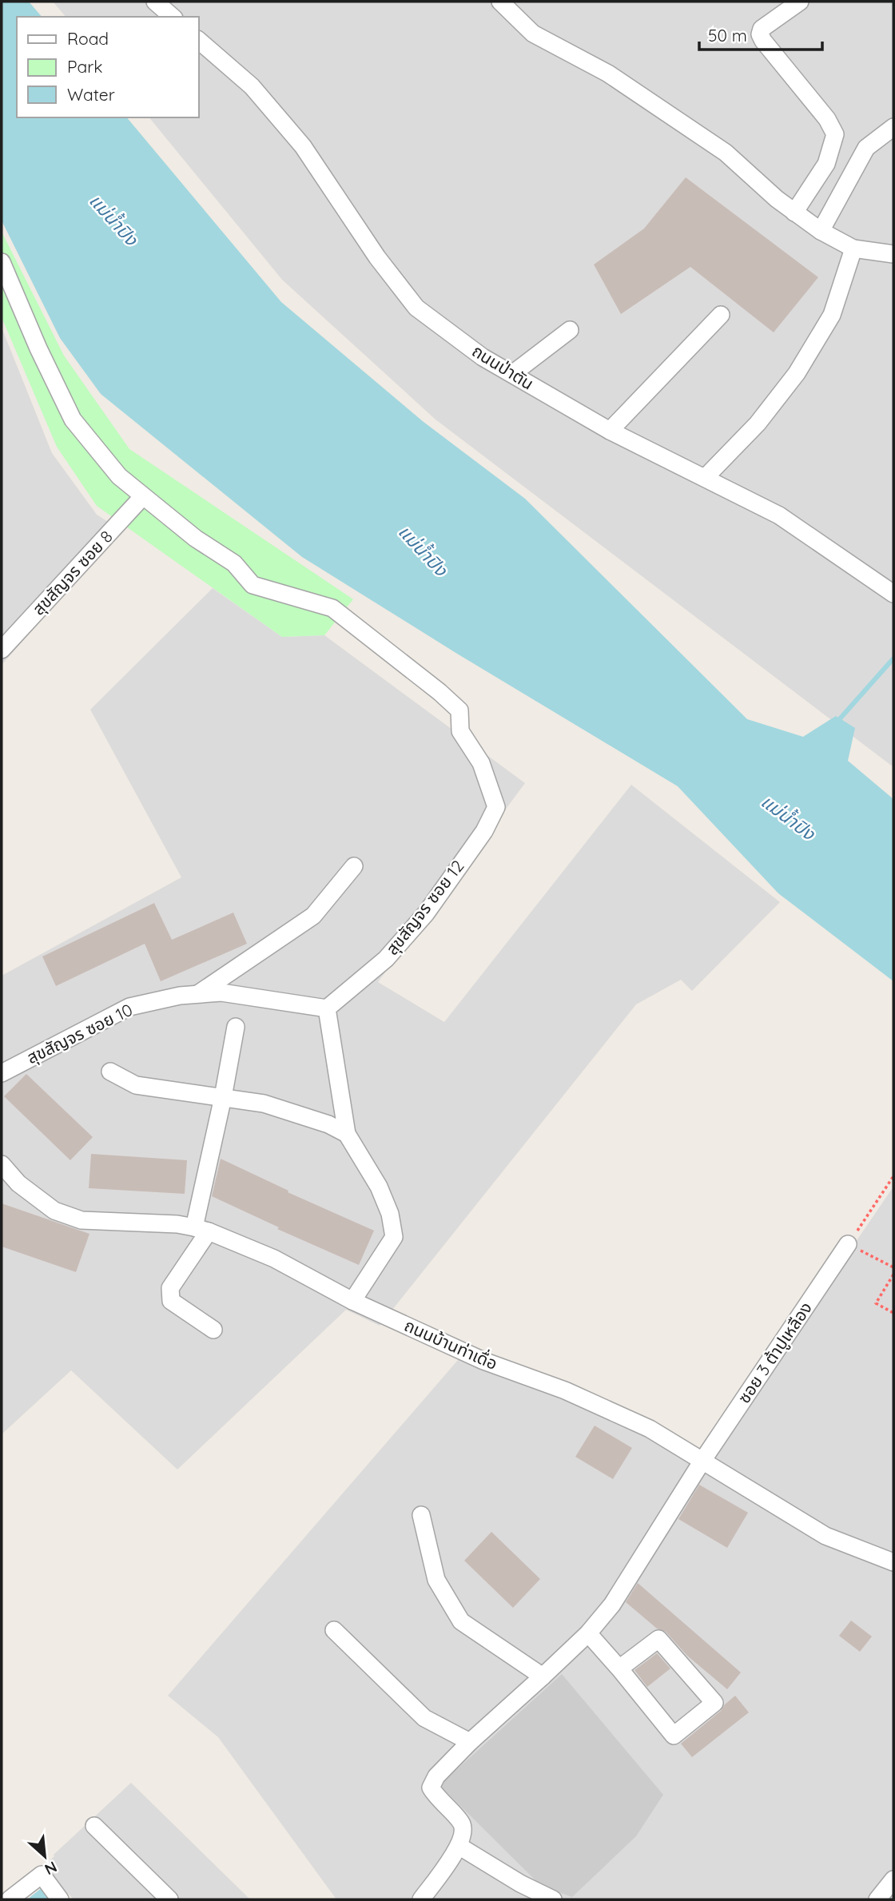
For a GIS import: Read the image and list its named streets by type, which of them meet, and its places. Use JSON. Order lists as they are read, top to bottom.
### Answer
{
  "streets": {
    "street": [
      "ถนนป่าตัน",
      "สุขสัญจร ซอย 8",
      "สุขสัญจร ซอย 12",
      "สุขสัญจร ซอย 10",
      "ถนนบ้านท่าเดื่อ",
      "ซอย 3 ต้าปูเหลือง"
    ]
  },
  "crossings": [
    ["สุขสัญจร ซอย 8", "สุขสัญจร ซอย 12"],
    ["สุขสัญจร ซอย 12", "สุขสัญจร ซอย 10"],
    ["ถนนบ้านท่าเดื่อ", "ซอย 3 ต้าปูเหลือง"]
  ],
  "water": ["แม่น้ำปิง"],
  "legend": ["Road", "Park", "Water"],
  "scale_bar": "50 m",
  "north": "bottom right"
}
